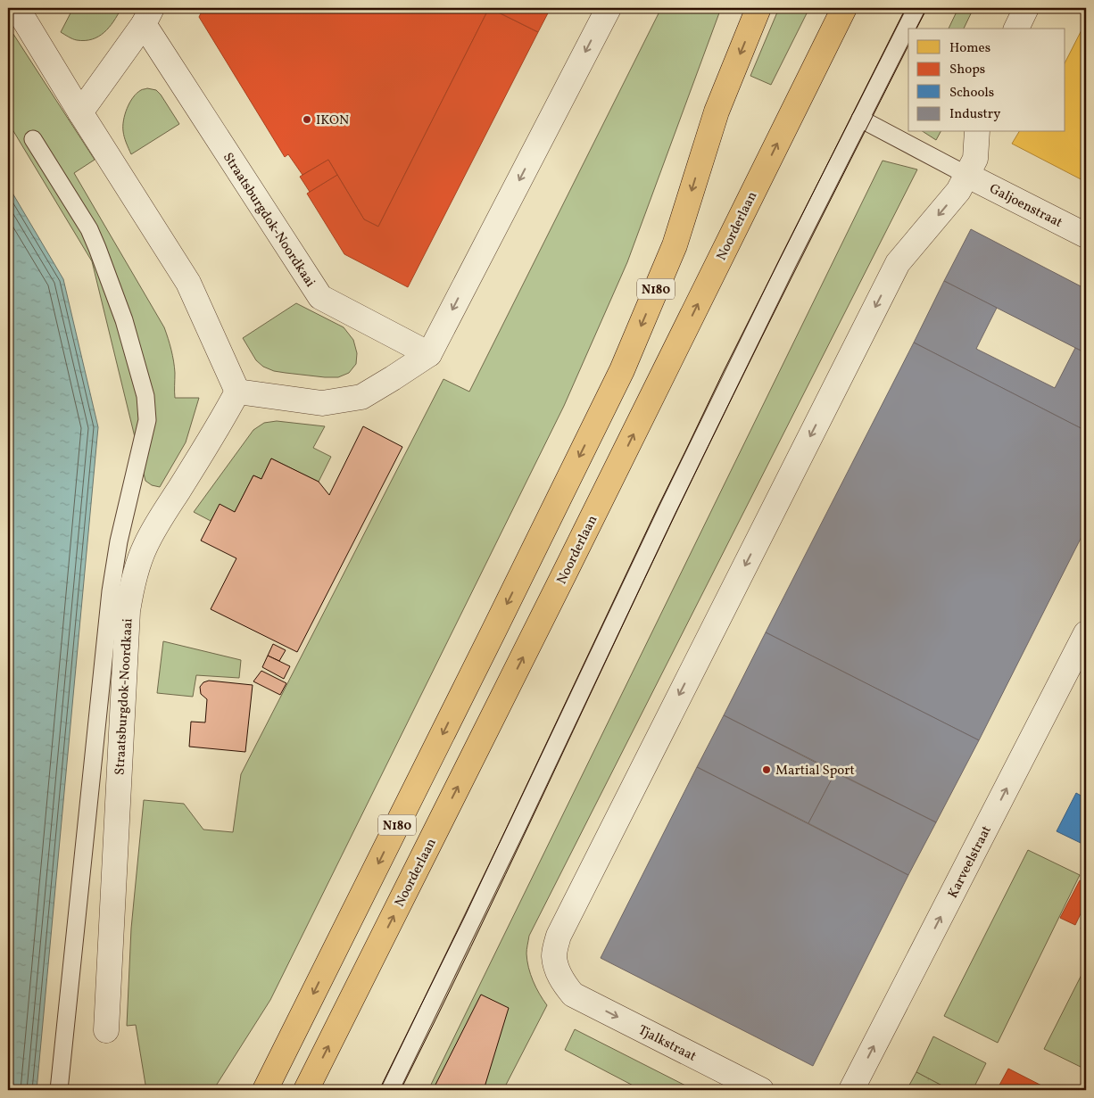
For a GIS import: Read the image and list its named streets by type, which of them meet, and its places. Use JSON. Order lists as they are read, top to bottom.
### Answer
{
  "streets": {
    "main road": ["Noorderlaan", "N180"],
    "street": [
      "Galjoenstraat",
      "Straatsburgdok-Noordkaai",
      "Karveelstraat",
      "Tjalkstraat"
    ]
  },
  "crossings": [
    ["Galjoenstraat", "Tjalkstraat"]
  ],
  "one_way": ["Karveelstraat", "Tjalkstraat"],
  "places": ["IKON", "Martial Sport"],
  "legend": [
    "Homes",
    "Shops",
    "Schools",
    "Industry"
  ]
}
